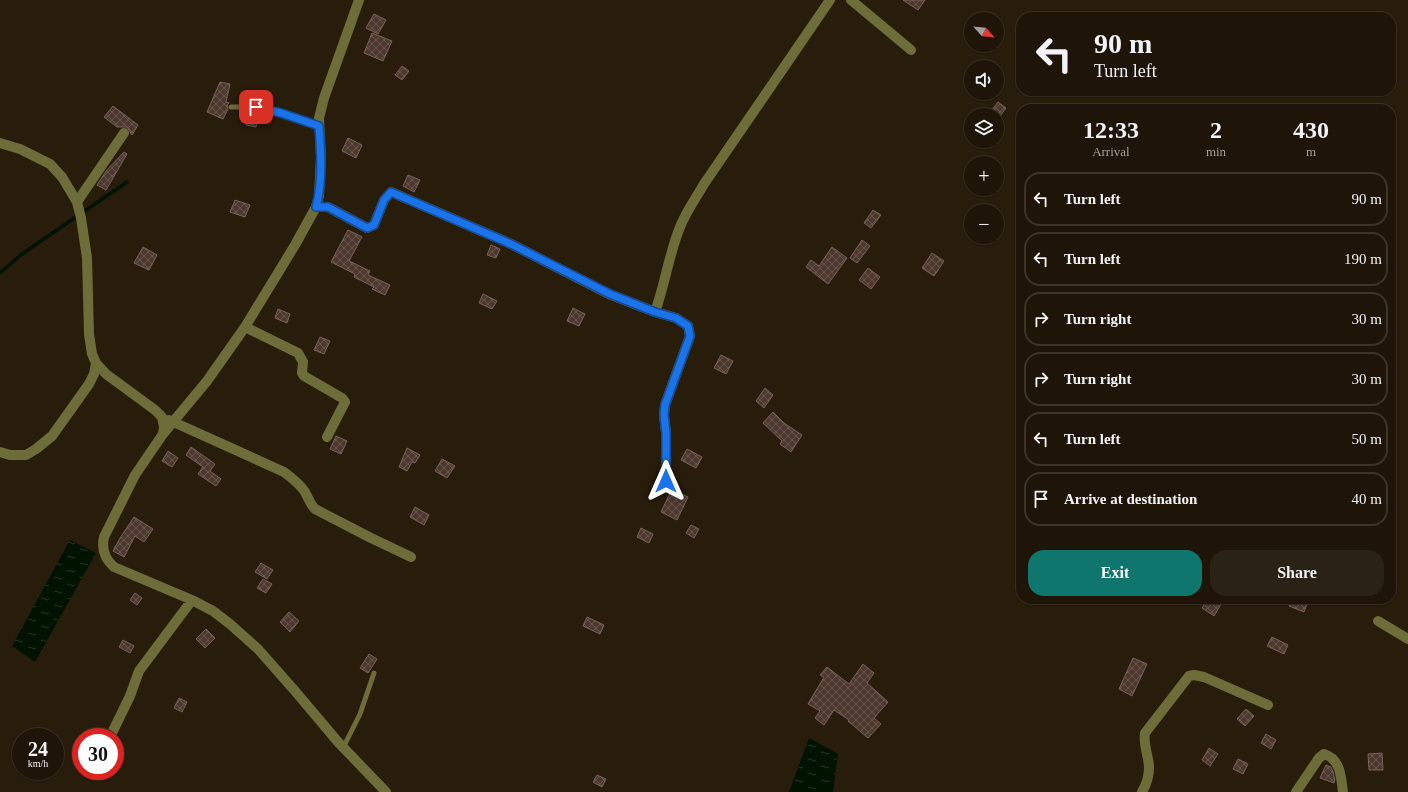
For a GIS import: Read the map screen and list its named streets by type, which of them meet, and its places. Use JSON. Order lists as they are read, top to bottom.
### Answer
{
  "north": "bottom right",
  "page": {
    "map_buttons": ["+", "−"],
    "turn": ["90 m", "Turn left"],
    "eta": [
      "12:33",
      "Arrival",
      "2",
      "min",
      "430",
      "m"
    ],
    "list": [
      {
        "name": "Turn left",
        "value": "90 m"
      },
      {
        "name": "Turn left",
        "value": "190 m"
      },
      {
        "name": "Turn right",
        "value": "30 m"
      },
      {
        "name": "Turn right",
        "value": "30 m"
      },
      {
        "name": "Turn left",
        "value": "50 m"
      },
      {
        "name": "Arrive at destination",
        "value": "40 m"
      }
    ],
    "buttons": ["Exit", "Share"],
    "speed": "24 km/h",
    "limit": "30"
  }
}
